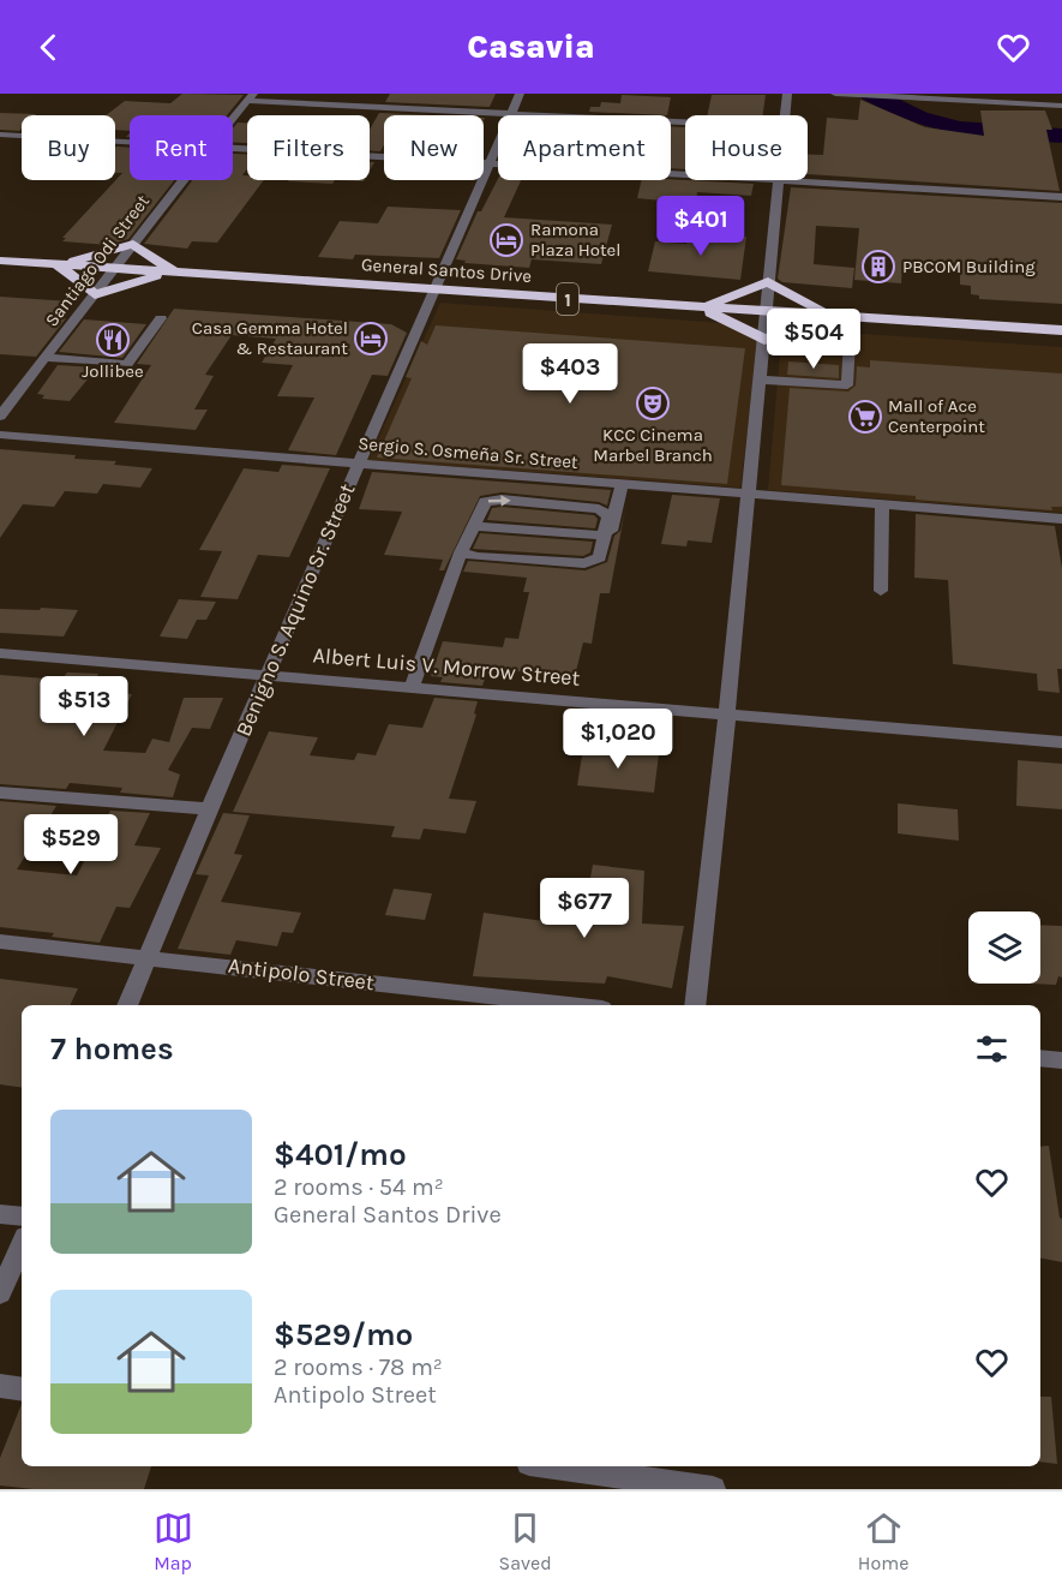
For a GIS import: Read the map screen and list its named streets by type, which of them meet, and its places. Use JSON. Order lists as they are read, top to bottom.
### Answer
{
  "streets": {
    "highway": ["General Santos Drive", "1"],
    "street": [
      "Santiago Odi Street",
      "Sergio S. Osmeña Sr. Street",
      "Benigno S. Aquino Sr. Street",
      "Albert Luis V. Morrow Street",
      "Antipolo Street"
    ]
  },
  "crossings": [
    ["Santiago Odi Street", "General Santos Drive"],
    ["General Santos Drive", "Benigno S. Aquino Sr. Street"],
    ["Sergio S. Osmeña Sr. Street", "Benigno S. Aquino Sr. Street"],
    ["Benigno S. Aquino Sr. Street", "Albert Luis V. Morrow Street"],
    ["Benigno S. Aquino Sr. Street", "Antipolo Street"]
  ],
  "places": {
    "hotel": ["Ramona Plaza Hotel", "Casa Gemma Hotel & Restaurant"],
    "building": ["PBCOM Building"],
    "restaurant": ["Jollibee"],
    "theatre": ["KCC Cinema Marbel Branch"],
    "supermarket": ["Mall of Ace Centerpoint"]
  },
  "page": {
    "header": "Casavia",
    "chip": [
      "Buy",
      "Rent",
      "Filters",
      "New",
      "Apartment",
      "House"
    ],
    "price": [
      "$401",
      "$504",
      "$403",
      "$513",
      "$1,020",
      "$529",
      "$677"
    ],
    "heading": "7 homes",
    "list": [
      {
        "name": "$401/mo",
        "note": "2 rooms · 54 m² · General Santos Drive"
      },
      {
        "name": "$529/mo",
        "note": "2 rooms · 78 m² · Antipolo Street"
      }
    ],
    "tabs": ["Map", "Saved", "Home"]
  }
}
